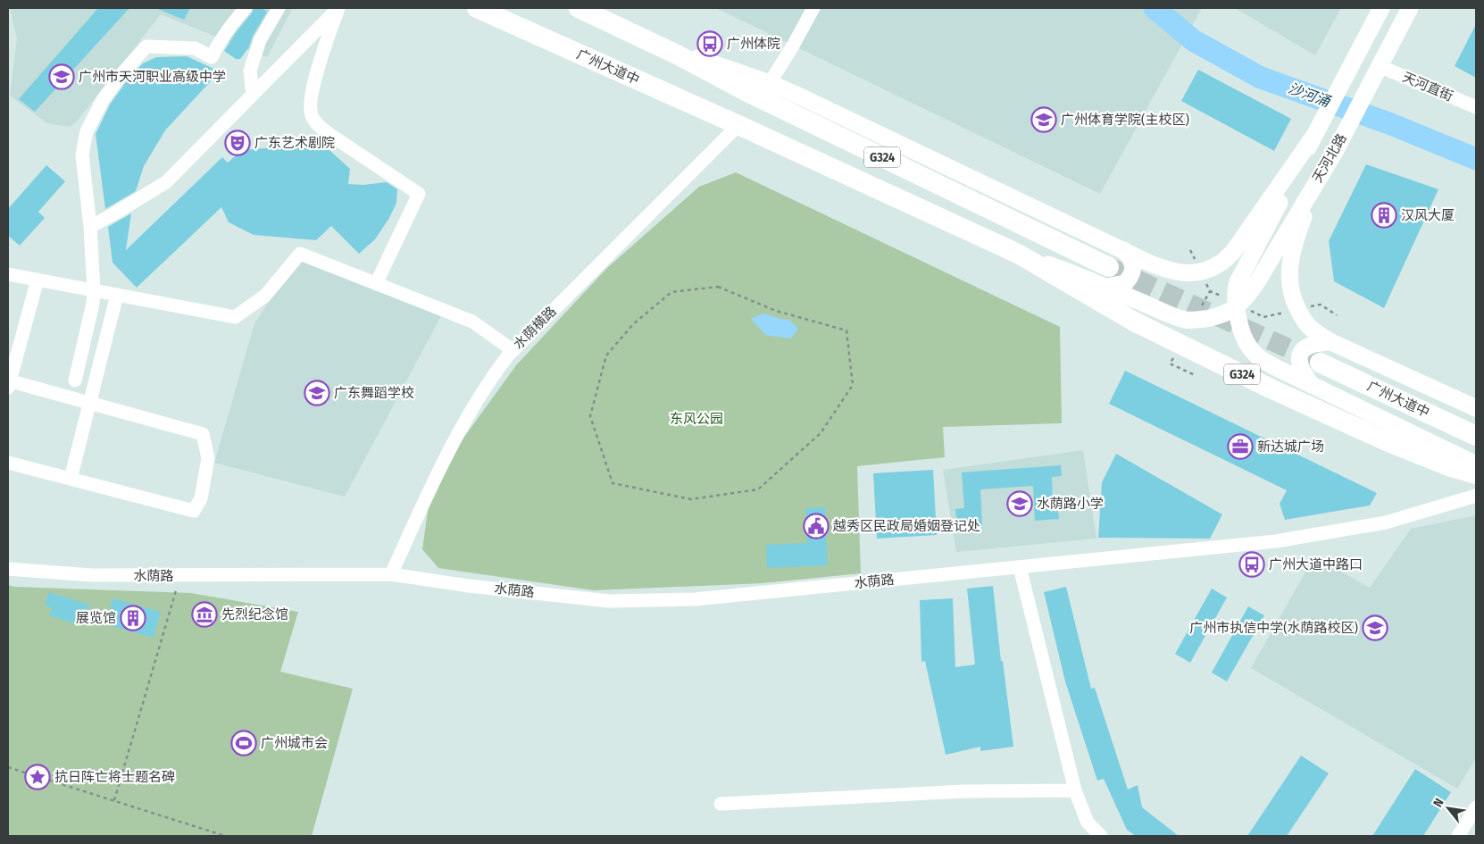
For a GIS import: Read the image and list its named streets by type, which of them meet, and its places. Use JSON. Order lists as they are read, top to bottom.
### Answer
{
  "streets": {
    "highway": ["广州大道中", "G324"],
    "main road": ["天河北路"],
    "street": ["天河直街", "水荫横路", "水荫路"]
  },
  "crossings": [
    ["广州大道中", "G324"],
    ["广州大道中", "水荫横路"],
    ["天河直街", "天河北路"],
    ["G324", "水荫横路"],
    ["水荫横路", "水荫路"]
  ],
  "water": ["沙河涌"],
  "parks": ["东风公园"],
  "places": {
    "bus stop": ["广州体院", "广州大道中路口"],
    "school or university": [
      "广州市天河职业高级中学",
      "广州体育学院(主校区)",
      "广东舞蹈学校",
      "水荫路小学",
      "广州市执信中学(水荫路校区)"
    ],
    "theatre": ["广东艺术剧院"],
    "building": ["汉风大厦", "展览馆"],
    "office": ["新达城广场"],
    "public building": ["越秀区民政局婚姻登记处"],
    "museum": ["先烈纪念馆"],
    "sports": ["广州城市会"],
    "place": ["抗日阵亡将士题名碑"]
  },
  "north": "top left"
}
